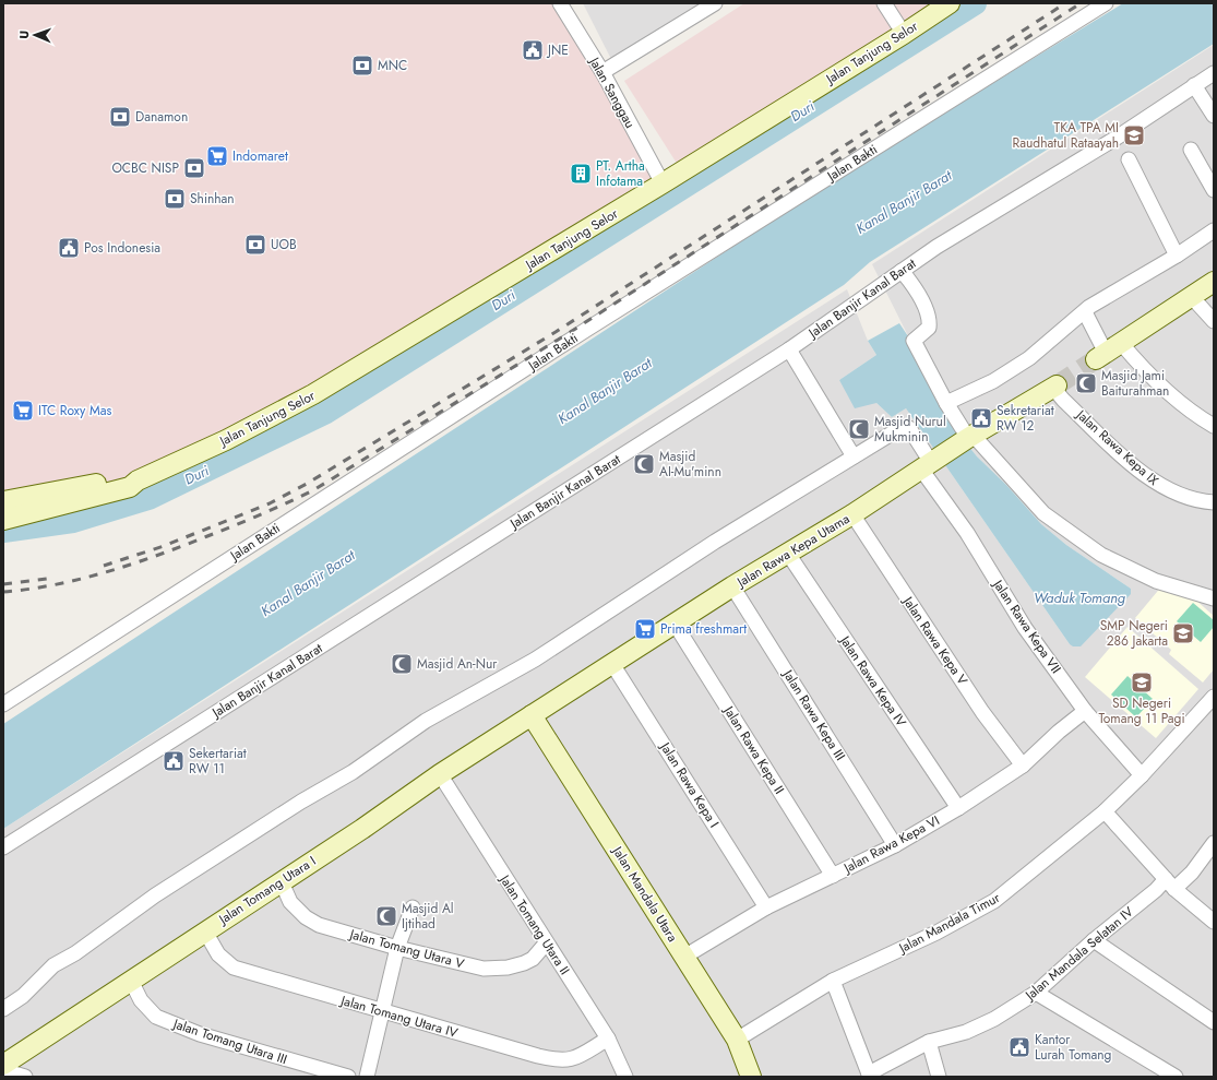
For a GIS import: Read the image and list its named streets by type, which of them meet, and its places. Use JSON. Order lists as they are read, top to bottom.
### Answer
{
  "streets": {
    "street": [
      "Jalan Tanjung Selor",
      "Jalan Sanggau",
      "Jalan Bakti",
      "Jalan Banjir Kanal Barat",
      "Jalan Rawa Kepa IX",
      "Jalan Rawa Kepa Utama",
      "Jalan Rawa Kepa VII",
      "Jalan Rawa Kepa V",
      "Jalan Rawa Kepa IV",
      "Jalan Rawa Kepa III",
      "Jalan Rawa Kepa II",
      "Jalan Rawa Kepa I",
      "Jalan Rawa Kepa VI",
      "Jalan Tomang Utara I",
      "Jalan Mandala Utara",
      "Jalan Mandala Timur",
      "Jalan Tomang Utara II",
      "Jalan Tomang Utara V",
      "Jalan Mandala Selatan IV",
      "Jalan Tomang Utara IV",
      "Jalan Tomang Utara III"
    ]
  },
  "crossings": [
    ["Jalan Tanjung Selor", "Jalan Sanggau"],
    ["Jalan Rawa Kepa IX", "Jalan Rawa Kepa Utama"],
    ["Jalan Rawa Kepa Utama", "Jalan Rawa Kepa VII"],
    ["Jalan Rawa Kepa Utama", "Jalan Rawa Kepa V"],
    ["Jalan Rawa Kepa Utama", "Jalan Rawa Kepa IV"],
    ["Jalan Rawa Kepa Utama", "Jalan Rawa Kepa III"],
    ["Jalan Rawa Kepa Utama", "Jalan Rawa Kepa II"],
    ["Jalan Rawa Kepa Utama", "Jalan Rawa Kepa I"],
    ["Jalan Rawa Kepa Utama", "Jalan Tomang Utara I"],
    ["Jalan Rawa Kepa Utama", "Jalan Mandala Utara"],
    ["Jalan Rawa Kepa VII", "Jalan Rawa Kepa VI"],
    ["Jalan Rawa Kepa VII", "Jalan Mandala Timur"],
    ["Jalan Rawa Kepa V", "Jalan Rawa Kepa VI"],
    ["Jalan Rawa Kepa IV", "Jalan Rawa Kepa VI"],
    ["Jalan Rawa Kepa III", "Jalan Rawa Kepa VI"],
    ["Jalan Rawa Kepa II", "Jalan Rawa Kepa VI"],
    ["Jalan Rawa Kepa I", "Jalan Rawa Kepa VI"],
    ["Jalan Rawa Kepa VI", "Jalan Mandala Utara"],
    ["Jalan Tomang Utara I", "Jalan Mandala Utara"],
    ["Jalan Tomang Utara I", "Jalan Tomang Utara II"],
    ["Jalan Tomang Utara I", "Jalan Tomang Utara V"],
    ["Jalan Tomang Utara I", "Jalan Tomang Utara IV"],
    ["Jalan Tomang Utara I", "Jalan Tomang Utara III"],
    ["Jalan Mandala Utara", "Jalan Mandala Timur"],
    ["Jalan Tomang Utara II", "Jalan Tomang Utara V"],
    ["Jalan Tomang Utara II", "Jalan Tomang Utara IV"]
  ],
  "water": ["Duri", "Kanal Banjir Barat", "Waduk Tomang"],
  "places": {
    "public building": [
      "JNE",
      "Pos Indonesia",
      "Sekretariat RW 12",
      "Sekertariat RW 11",
      "Kantor Lurah Tomang"
    ],
    "bank": [
      "MNC",
      "Danamon",
      "OCBC NISP",
      "Shinhan",
      "UOB"
    ],
    "school or university": ["TKA TPA MI Raudhatul Rataayah", "SMP Negeri 286 Jakarta", "SD Negeri Tomang 11 Pagi"],
    "supermarket": ["Indomaret", "ITC Roxy Mas", "Prima freshmart"],
    "building": ["PT. Artha Infotama"],
    "mosque": [
      "Masjid Jami Baiturahman",
      "Masjid Nurul Mukminin",
      "Masjid AI-Mu'minn",
      "Masjid An-Nur",
      "Masjid Al Ijtihad"
    ]
  },
  "north": "left"
}
